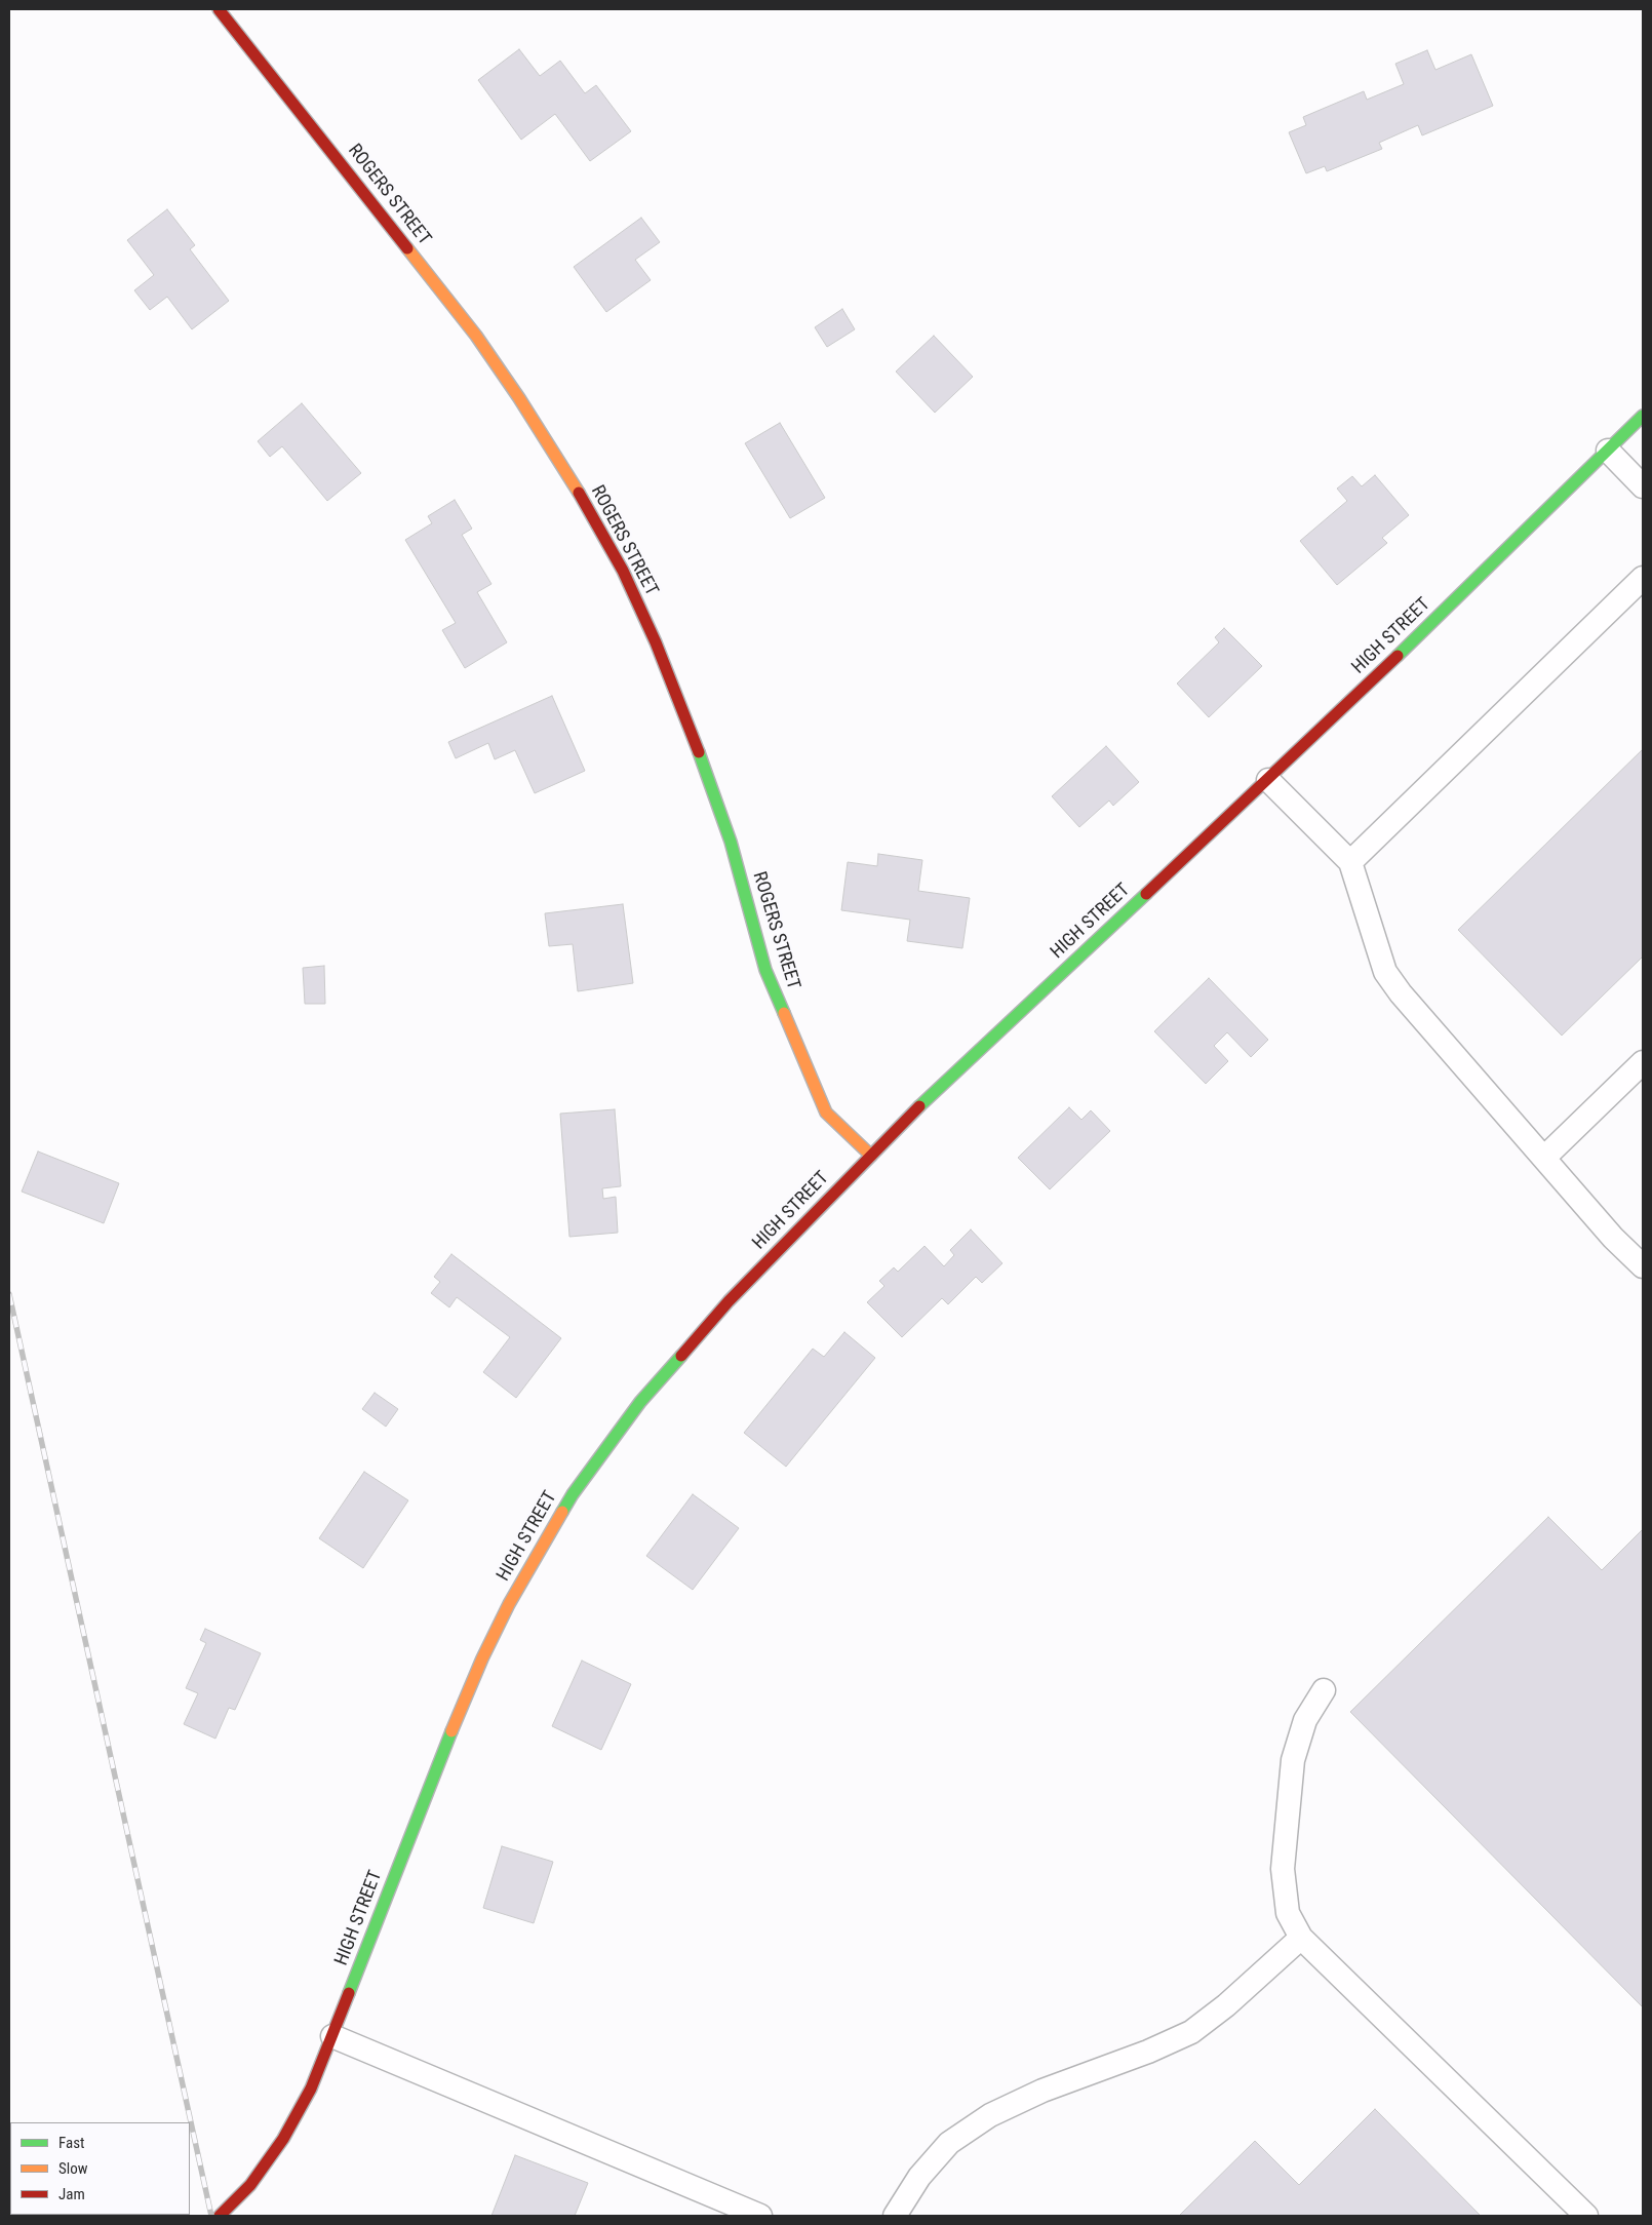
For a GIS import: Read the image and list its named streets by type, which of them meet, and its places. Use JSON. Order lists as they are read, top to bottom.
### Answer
{
  "streets": {
    "main road": ["ROGERS STREET", "HIGH STREET"]
  },
  "crossings": [
    ["ROGERS STREET", "HIGH STREET"]
  ],
  "legend": ["Fast", "Slow", "Jam"]
}
